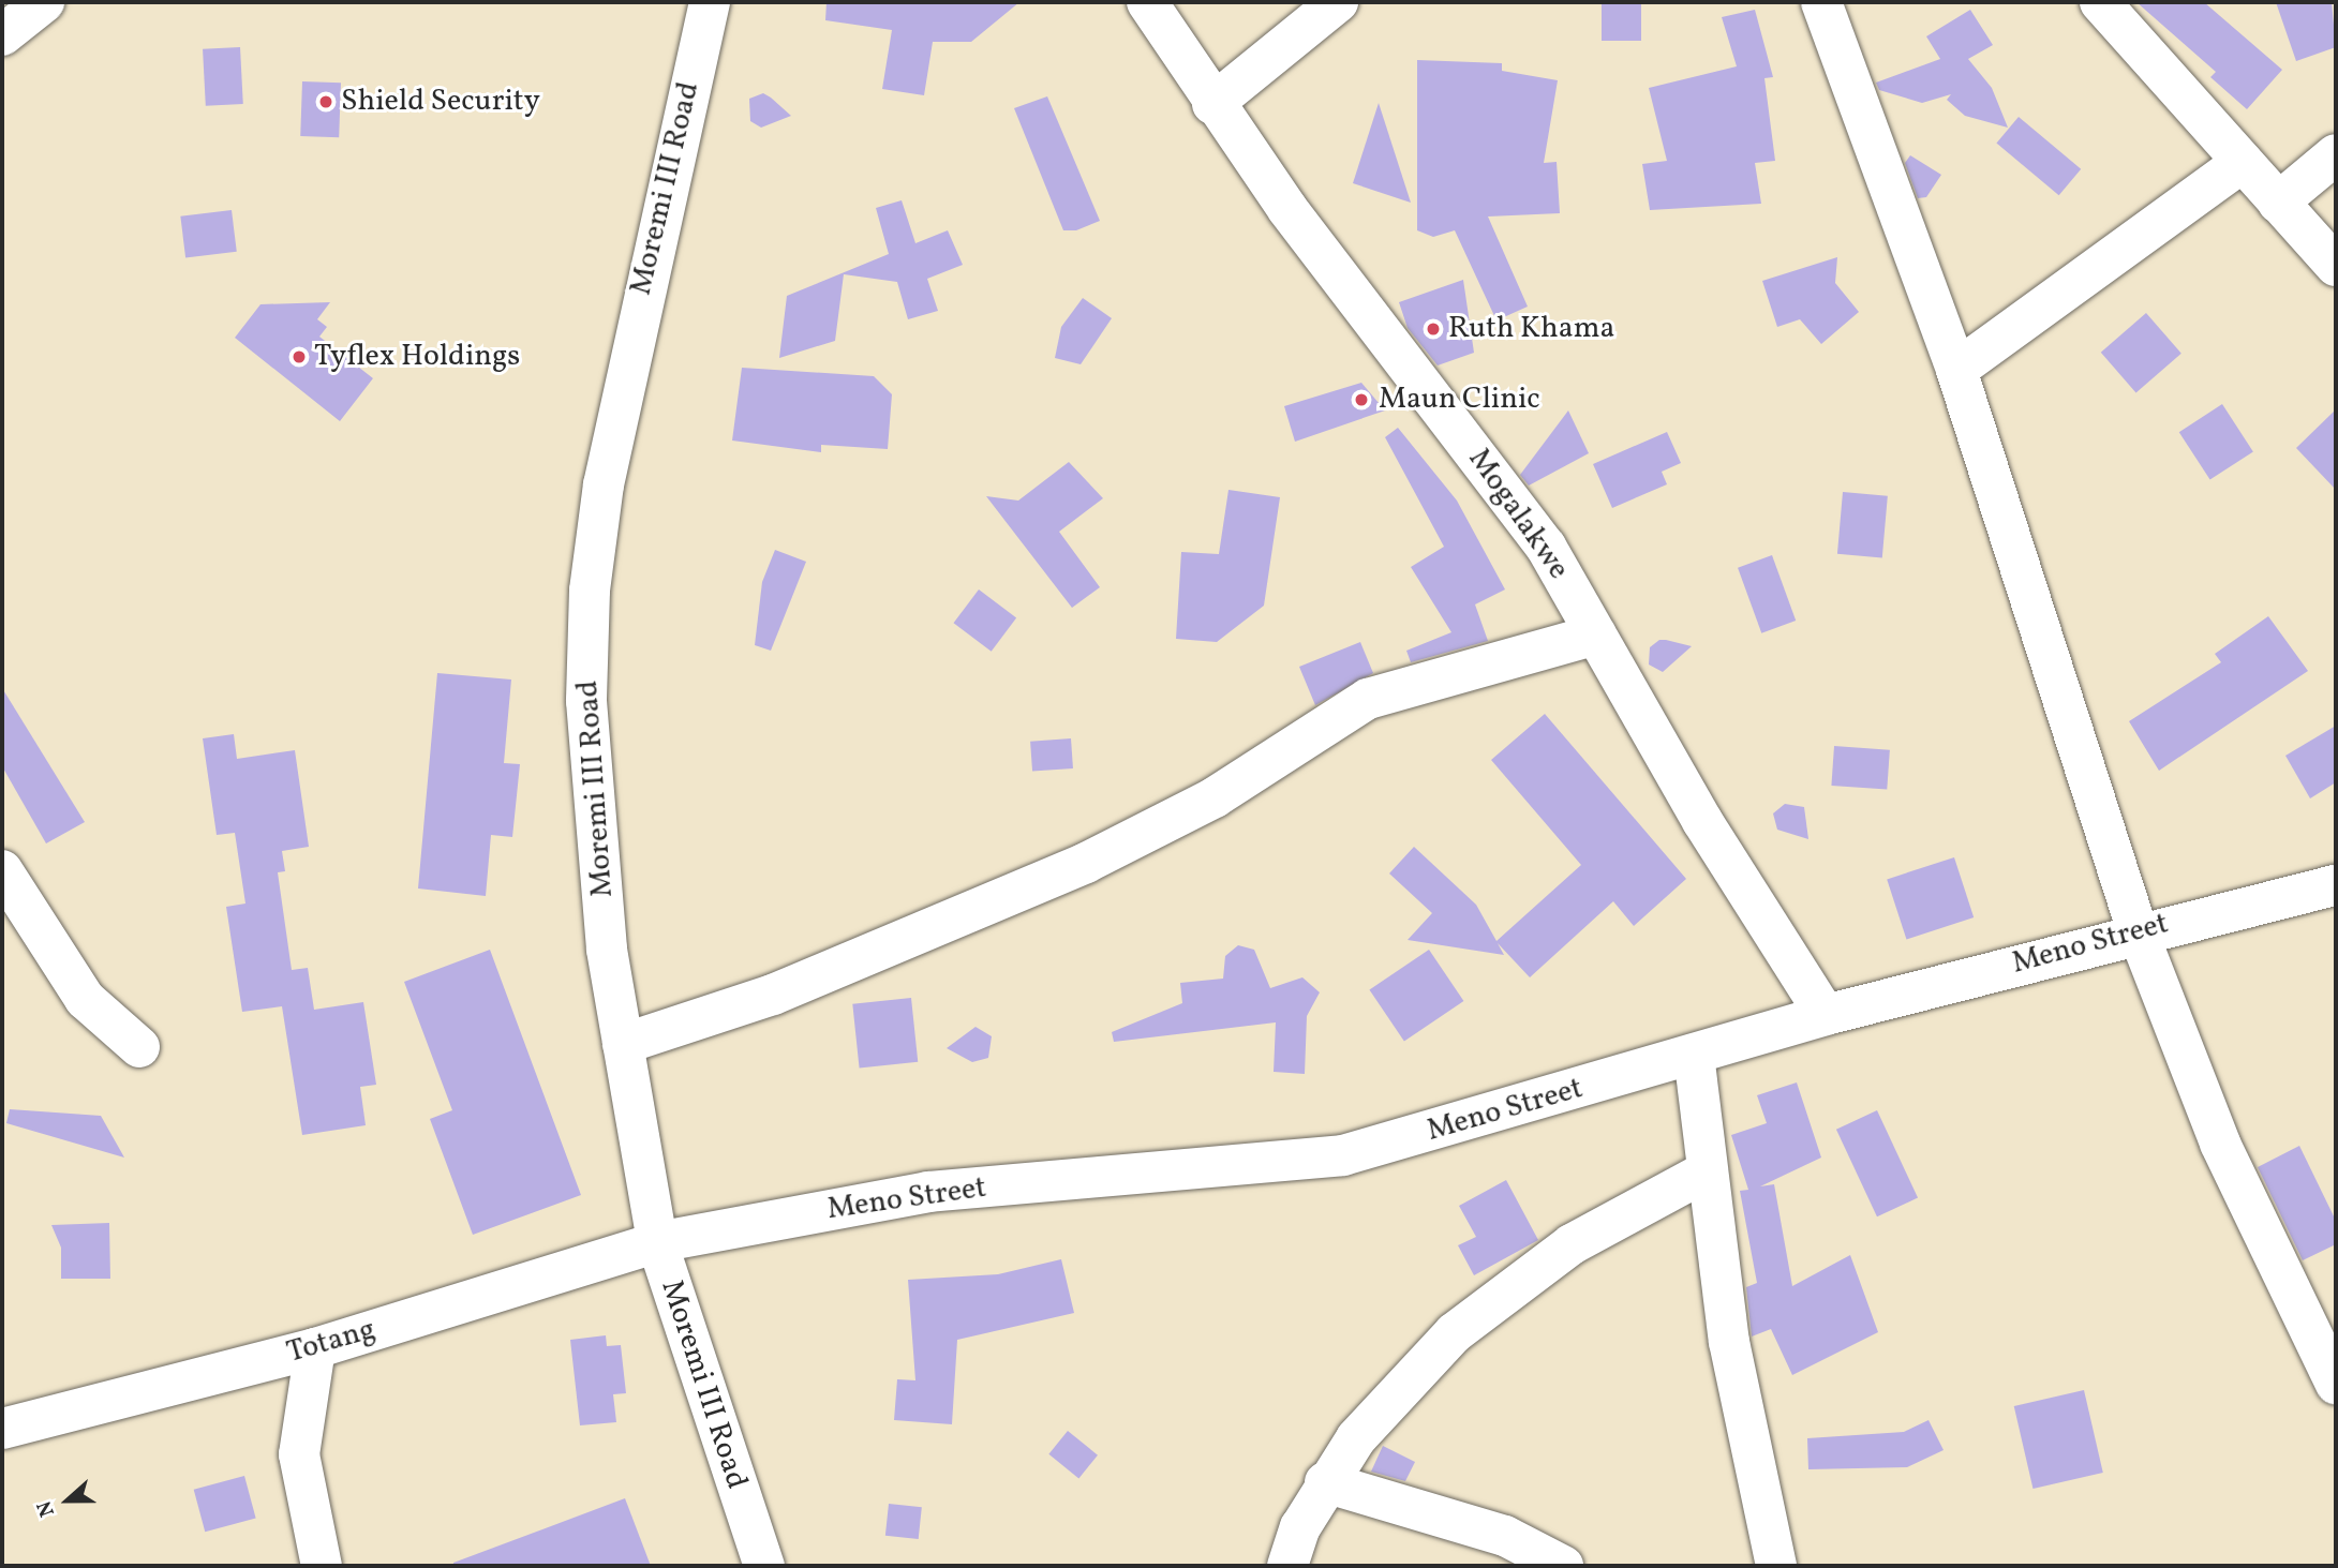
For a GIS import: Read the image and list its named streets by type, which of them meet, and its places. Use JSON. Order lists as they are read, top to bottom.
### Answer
{
  "streets": {
    "street": [
      "Moremi III Road",
      "Mogalakwe",
      "Meno Street",
      "Totang"
    ]
  },
  "crossings": [
    ["Moremi III Road", "Meno Street"],
    ["Moremi III Road", "Totang"],
    ["Mogalakwe", "Meno Street"],
    ["Meno Street", "Totang"]
  ],
  "places": [
    "Shield Security",
    "Ruth Khama",
    "Tyflex Holdings",
    "Maun Clinic"
  ],
  "north": "left"
}
